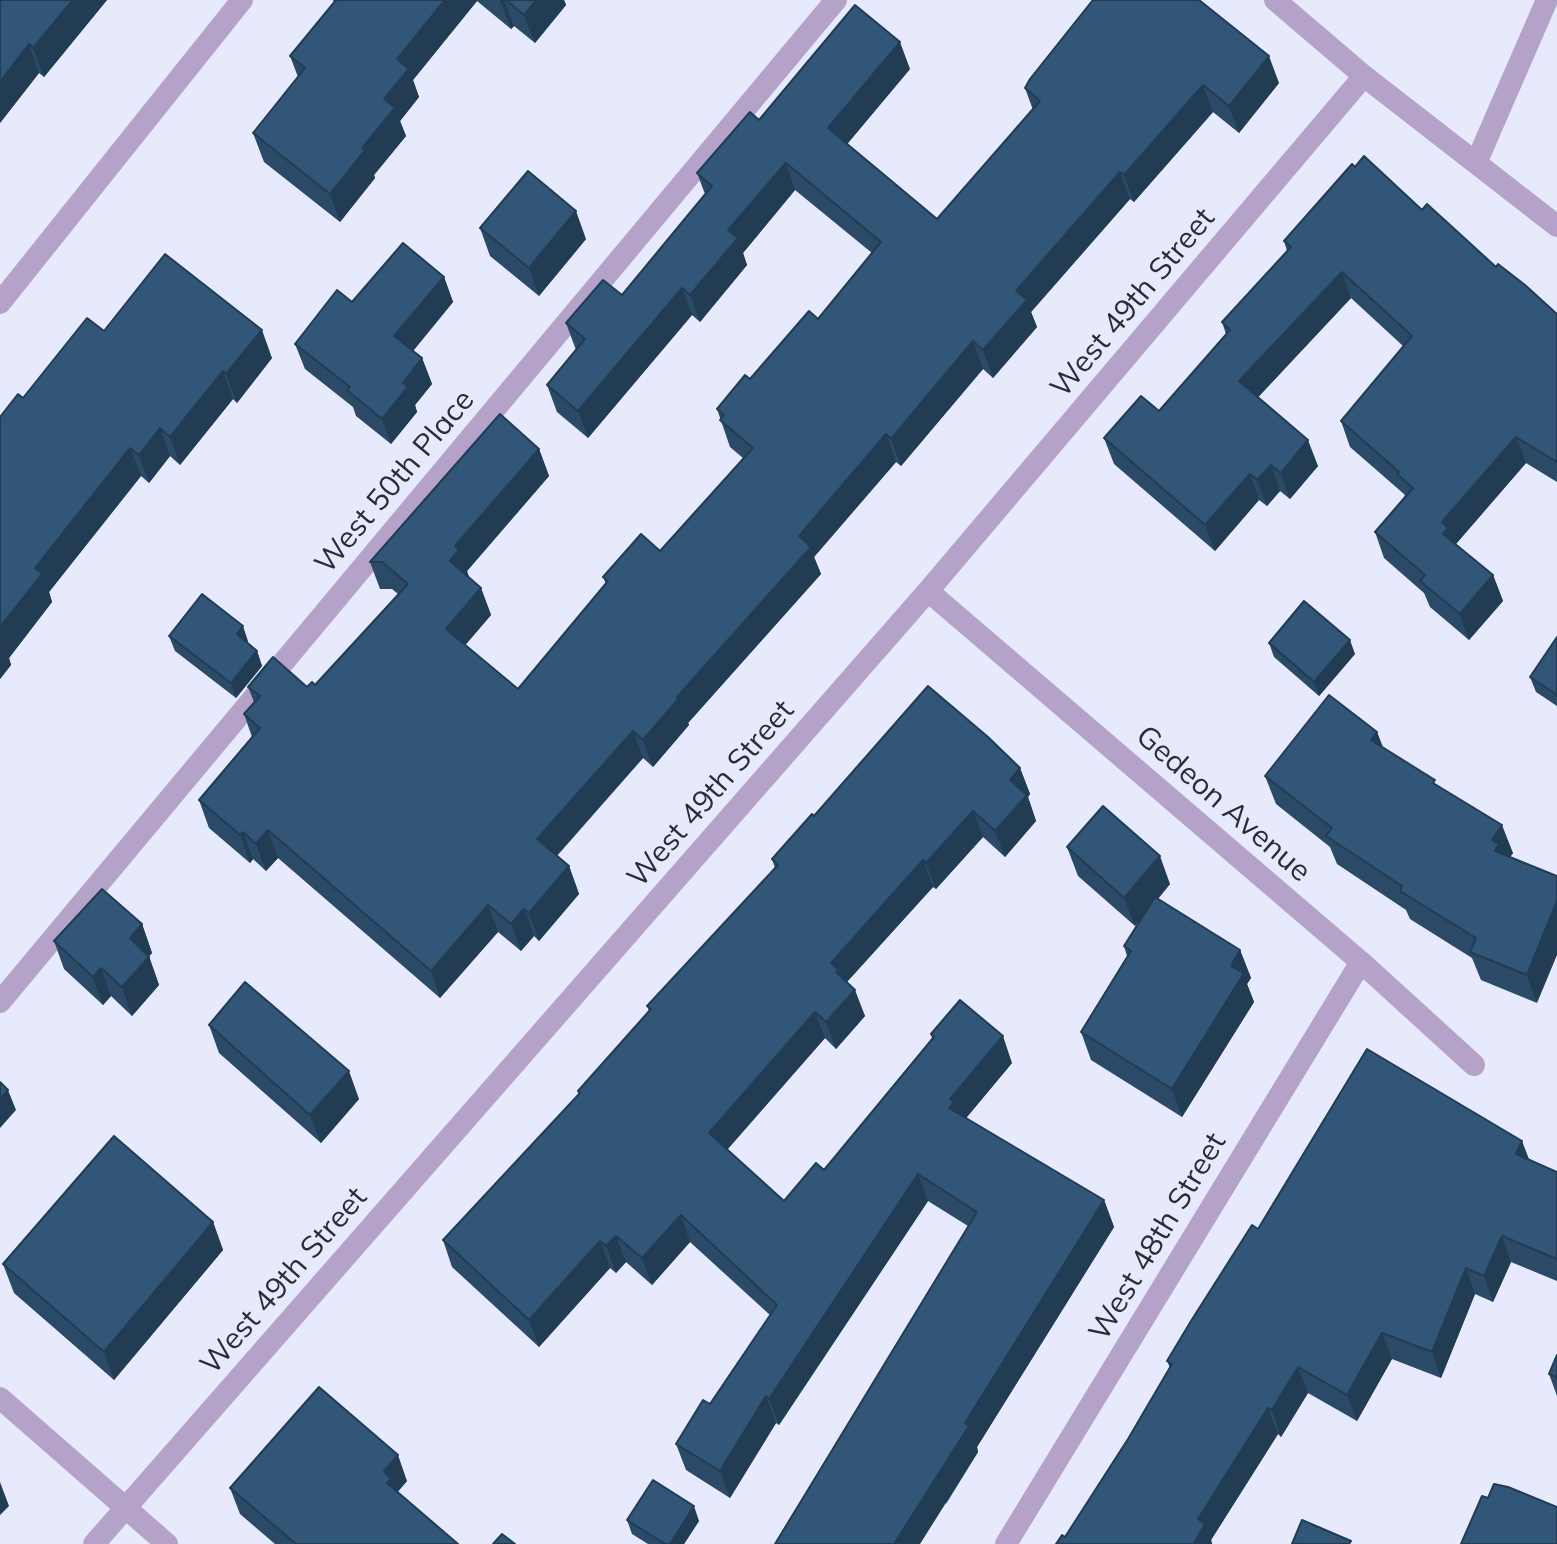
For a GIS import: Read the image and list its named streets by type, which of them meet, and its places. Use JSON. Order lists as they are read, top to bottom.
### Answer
{
  "streets": {
    "street": [
      "West 49th Street",
      "West 50th Place",
      "Gedeon Avenue",
      "West 48th Street"
    ]
  },
  "crossings": [
    ["West 49th Street", "Gedeon Avenue"],
    ["Gedeon Avenue", "West 48th Street"]
  ]
}
